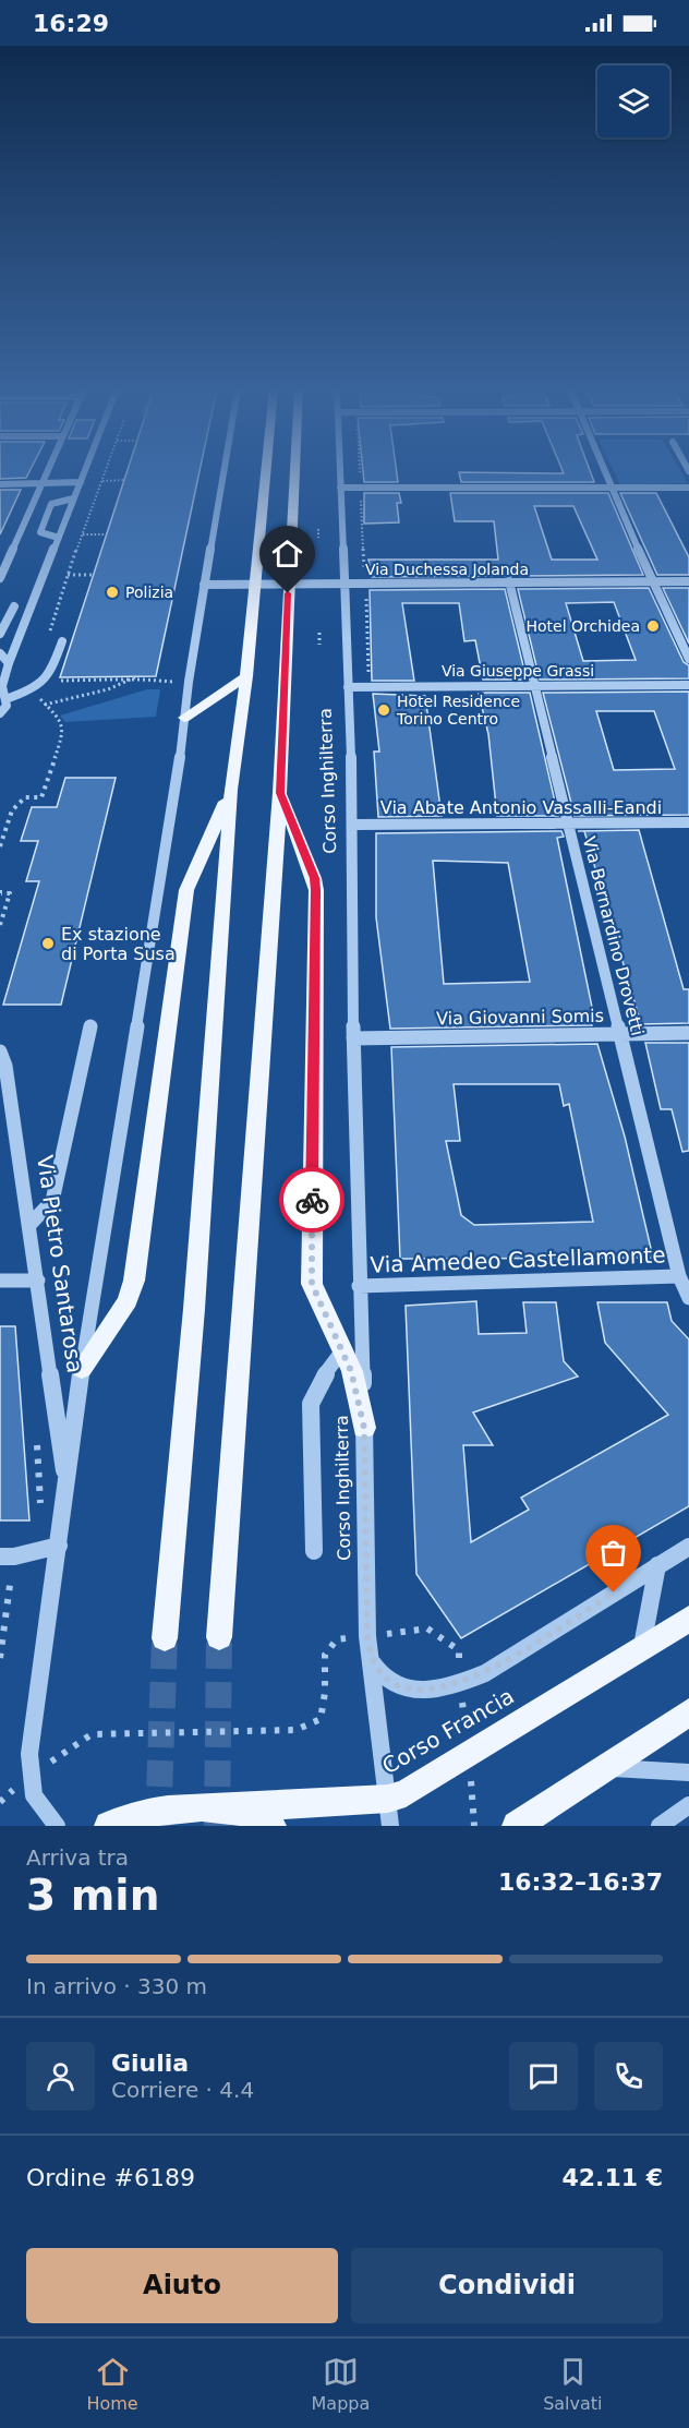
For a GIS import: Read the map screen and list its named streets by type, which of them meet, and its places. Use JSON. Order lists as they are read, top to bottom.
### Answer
{
  "streets": {
    "main road": ["Corso Francia"],
    "street": [
      "Via Duchessa Jolanda",
      "Via Giuseppe Grassi",
      "Corso Inghilterra",
      "Via Abate Antonio Vassalli-Eandi",
      "Via Bernardino Drovetti",
      "Via Giovanni Somis",
      "Via Amedeo Castellamonte",
      "Via Pietro Santarosa"
    ]
  },
  "crossings": [
    ["Via Duchessa Jolanda", "Corso Inghilterra"],
    ["Via Duchessa Jolanda", "Via Bernardino Drovetti"],
    ["Via Giuseppe Grassi", "Corso Inghilterra"],
    ["Via Giuseppe Grassi", "Via Bernardino Drovetti"],
    ["Corso Inghilterra", "Via Abate Antonio Vassalli-Eandi"],
    ["Corso Inghilterra", "Via Giovanni Somis"],
    ["Corso Inghilterra", "Via Amedeo Castellamonte"],
    ["Corso Inghilterra", "Corso Francia"],
    ["Via Abate Antonio Vassalli-Eandi", "Via Bernardino Drovetti"],
    ["Via Bernardino Drovetti", "Via Giovanni Somis"],
    ["Via Bernardino Drovetti", "Via Amedeo Castellamonte"]
  ],
  "places": [
    "Polizia",
    "Hotel Orchidea",
    "Hotel Residence Torino Centro",
    "Ex stazione di Porta Susa"
  ],
  "page": {
    "status": "16:29",
    "heading": ["3 min", "Arriva tra", "16:32–16:37"],
    "panel": [
      "Giulia",
      "Corriere · 4.4",
      "Ordine #6189",
      "42.11 €"
    ],
    "bar": "In arrivo · 330 m",
    "buttons": ["Aiuto", "Condividi"],
    "tabs": ["Home", "Mappa", "Salvati"]
  }
}
